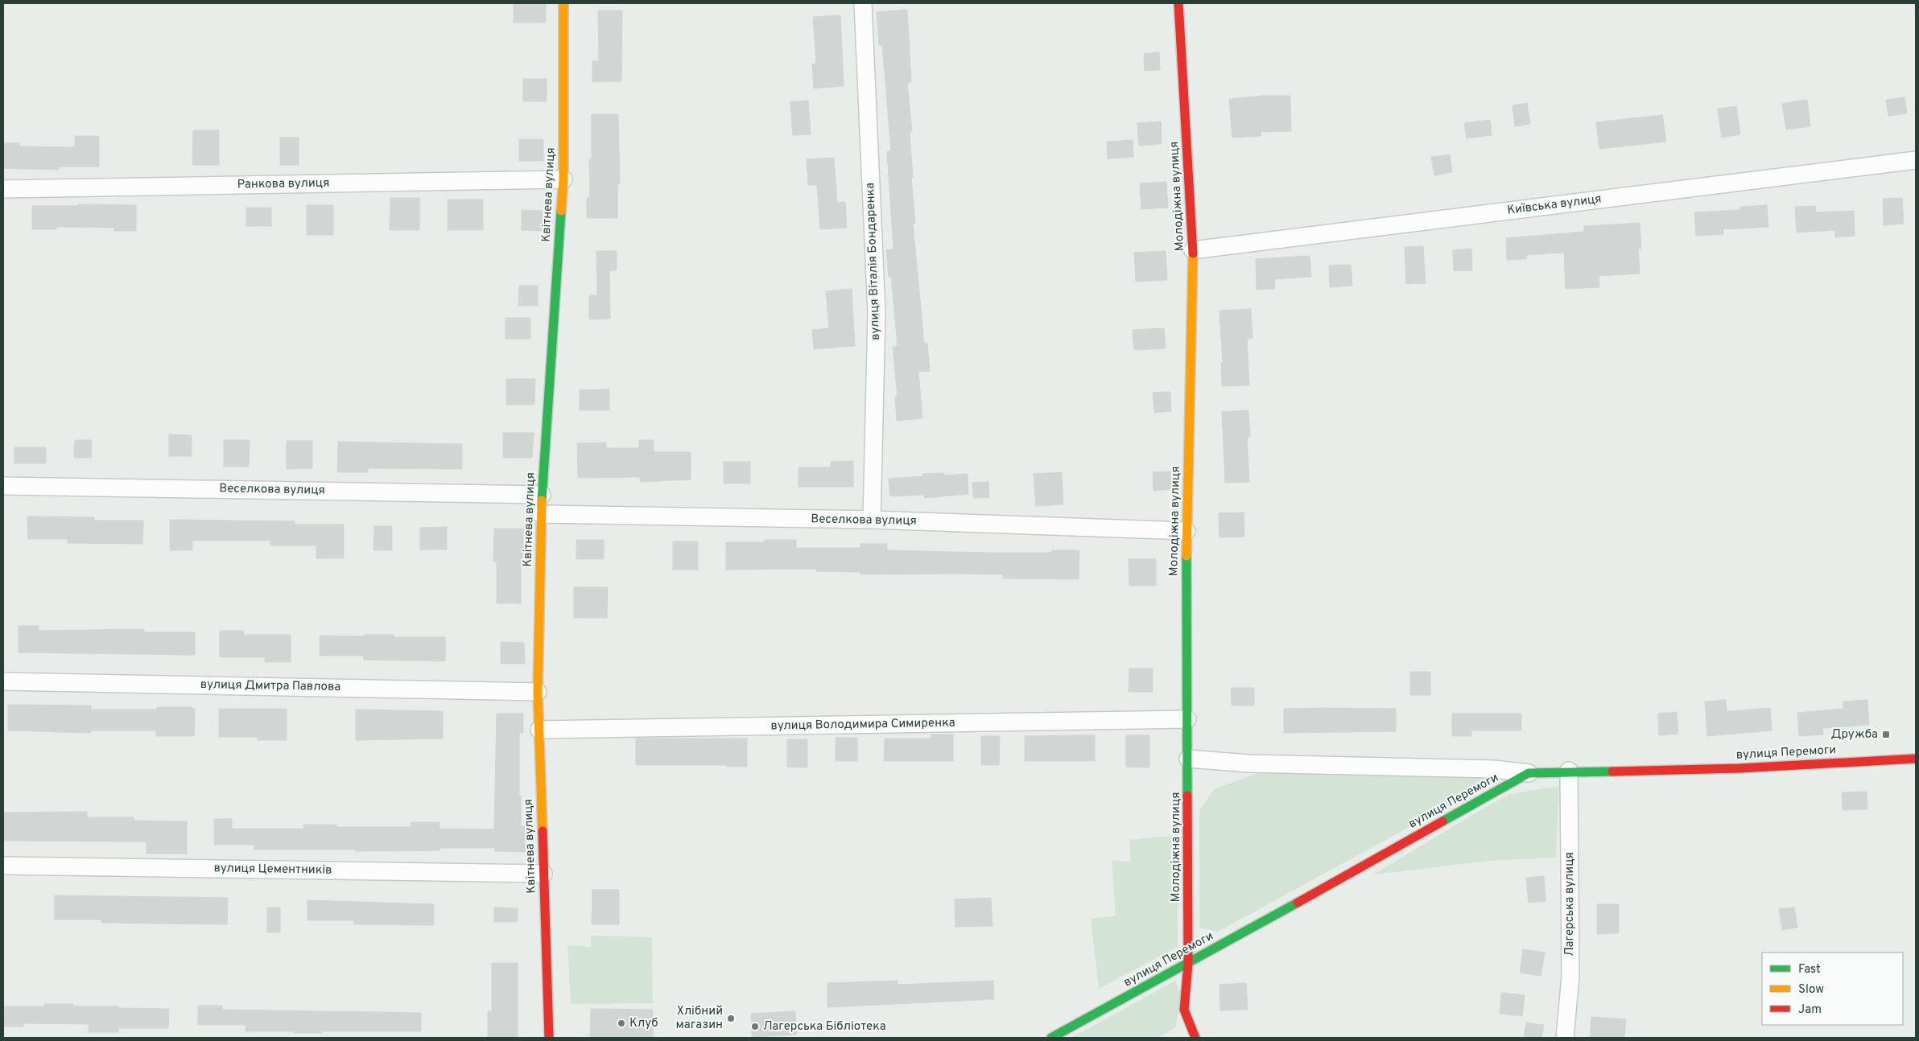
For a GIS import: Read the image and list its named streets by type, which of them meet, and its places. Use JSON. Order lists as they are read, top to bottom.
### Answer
{
  "streets": {
    "street": [
      "Ранкова вулиця",
      "Квітнева вулиця",
      "Молодіжна вулиця",
      "Київська вулиця",
      "вулиця Віталія Бондаренка",
      "Веселкова вулиця",
      "вулиця Дмитра Павлова",
      "вулиця Володимира Симиренка",
      "вулиця Перемоги",
      "вулиця Цементників",
      "Лагерська вулиця"
    ]
  },
  "crossings": [
    ["Ранкова вулиця", "Квітнева вулиця"],
    ["Квітнева вулиця", "Веселкова вулиця"],
    ["Квітнева вулиця", "вулиця Дмитра Павлова"],
    ["Квітнева вулиця", "вулиця Володимира Симиренка"],
    ["Квітнева вулиця", "вулиця Цементників"],
    ["Молодіжна вулиця", "Київська вулиця"],
    ["Молодіжна вулиця", "Веселкова вулиця"],
    ["Молодіжна вулиця", "вулиця Володимира Симиренка"],
    ["Молодіжна вулиця", "вулиця Перемоги"],
    ["вулиця Віталія Бондаренка", "Веселкова вулиця"],
    ["вулиця Перемоги", "Лагерська вулиця"]
  ],
  "places": {
    "transit": ["Дружба"],
    "other": ["Хлібний магазин", "Клуб", "Лагерська Бібліотека"]
  },
  "legend": ["Fast", "Slow", "Jam"]
}
